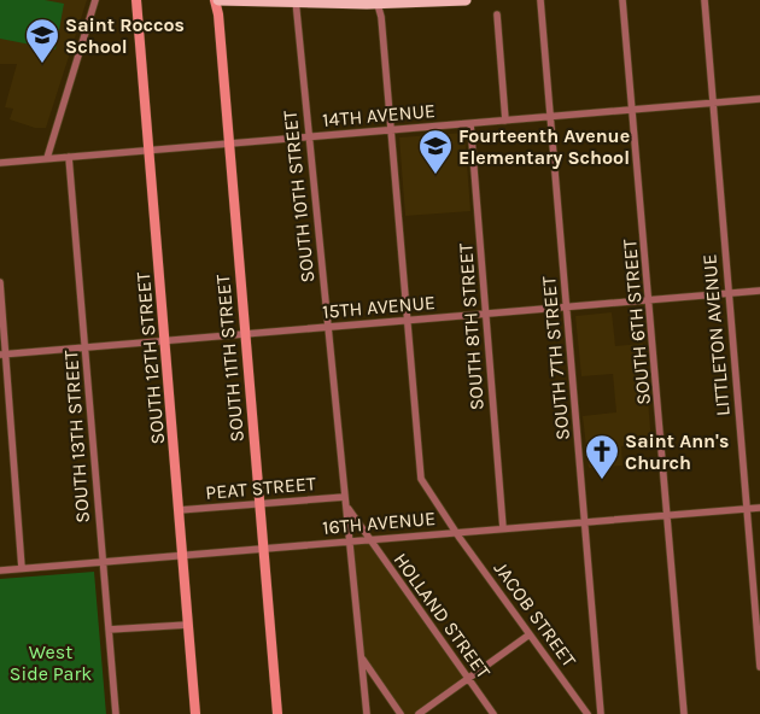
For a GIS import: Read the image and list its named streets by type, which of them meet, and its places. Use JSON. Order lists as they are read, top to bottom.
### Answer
{
  "streets": {
    "street": [
      "14TH AVENUE",
      "SOUTH 10TH STREET",
      "15TH AVENUE",
      "SOUTH 6TH STREET",
      "SOUTH 8TH STREET",
      "LITTLETON AVENUE",
      "SOUTH 12TH STREET",
      "SOUTH 11TH STREET",
      "SOUTH 7TH STREET",
      "SOUTH 13TH STREET",
      "PEAT STREET",
      "16TH AVENUE",
      "JACOB STREET",
      "HOLLAND STREET"
    ]
  },
  "crossings": [
    ["14TH AVENUE", "SOUTH 10TH STREET"],
    ["14TH AVENUE", "SOUTH 6TH STREET"],
    ["14TH AVENUE", "SOUTH 8TH STREET"],
    ["14TH AVENUE", "LITTLETON AVENUE"],
    ["14TH AVENUE", "SOUTH 12TH STREET"],
    ["14TH AVENUE", "SOUTH 11TH STREET"],
    ["14TH AVENUE", "SOUTH 7TH STREET"],
    ["14TH AVENUE", "SOUTH 13TH STREET"],
    ["14TH AVENUE", "JACOB STREET"],
    ["SOUTH 10TH STREET", "15TH AVENUE"],
    ["SOUTH 10TH STREET", "PEAT STREET"],
    ["SOUTH 10TH STREET", "16TH AVENUE"],
    ["SOUTH 10TH STREET", "HOLLAND STREET"],
    ["15TH AVENUE", "SOUTH 6TH STREET"],
    ["15TH AVENUE", "SOUTH 8TH STREET"],
    ["15TH AVENUE", "LITTLETON AVENUE"],
    ["15TH AVENUE", "SOUTH 12TH STREET"],
    ["15TH AVENUE", "SOUTH 11TH STREET"],
    ["15TH AVENUE", "SOUTH 7TH STREET"],
    ["15TH AVENUE", "SOUTH 13TH STREET"],
    ["15TH AVENUE", "JACOB STREET"],
    ["SOUTH 6TH STREET", "16TH AVENUE"],
    ["SOUTH 8TH STREET", "16TH AVENUE"],
    ["LITTLETON AVENUE", "16TH AVENUE"],
    ["SOUTH 12TH STREET", "PEAT STREET"],
    ["SOUTH 12TH STREET", "16TH AVENUE"],
    ["SOUTH 11TH STREET", "PEAT STREET"],
    ["SOUTH 11TH STREET", "16TH AVENUE"],
    ["SOUTH 7TH STREET", "16TH AVENUE"],
    ["SOUTH 13TH STREET", "16TH AVENUE"],
    ["16TH AVENUE", "JACOB STREET"],
    ["16TH AVENUE", "HOLLAND STREET"]
  ],
  "parks": ["West Side Park"],
  "places": {
    "school or university": ["Saint Roccos School", "Fourteenth Avenue Elementary School"],
    "church": ["Saint Ann's Church"]
  }
}
